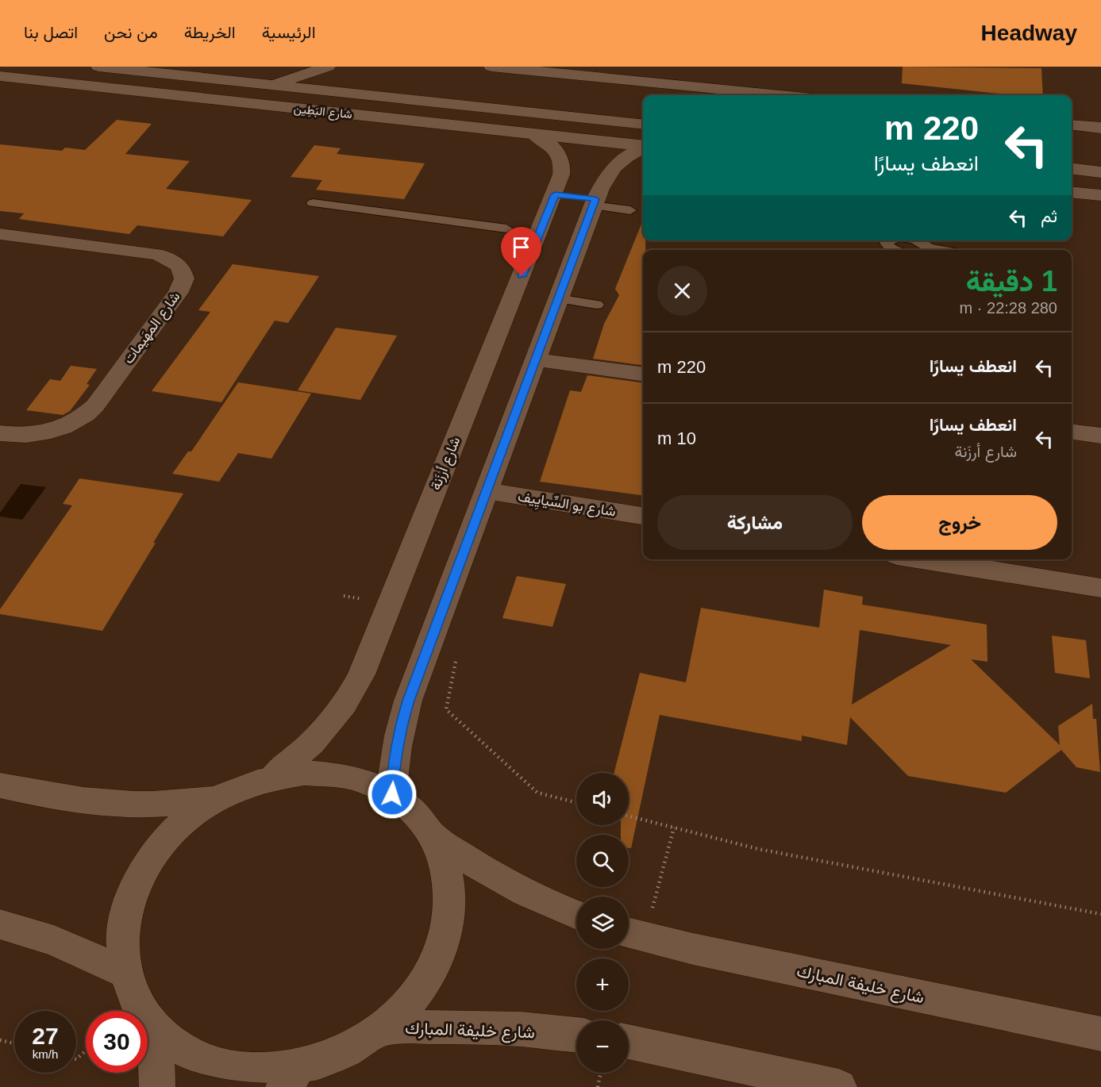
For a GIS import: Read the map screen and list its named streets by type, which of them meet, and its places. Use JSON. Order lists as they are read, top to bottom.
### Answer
{
  "streets": {
    "street": [
      "شارع البَطِين",
      "شارع المهَيمات",
      "شارع أرزَنة",
      "شارع بو السِّيايِيف",
      "شارع خليفة المبارك"
    ]
  },
  "crossings": [
    ["شارع البَطِين", "شارع أرزَنة"],
    ["شارع أرزَنة", "شارع بو السِّيايِيف"]
  ],
  "page": {
    "header": "Headway",
    "nav": [
      "الرئيسية",
      "الخريطة",
      "من نحن",
      "اتصل بنا"
    ],
    "turn": ["220 m", "انعطف يسارًا"],
    "then": "ثم",
    "heading": ["1 دقيقة", "280 m · 22:28"],
    "list": [
      {
        "name": "انعطف يسارًا",
        "value": "220 m"
      },
      {
        "name": "انعطف يسارًا",
        "note": "شارع أرزَنة",
        "value": "10 m"
      }
    ],
    "buttons": ["خروج", "مشاركة"],
    "map_buttons": ["+", "−"],
    "speed": "27 km/h",
    "limit": "30"
  }
}
